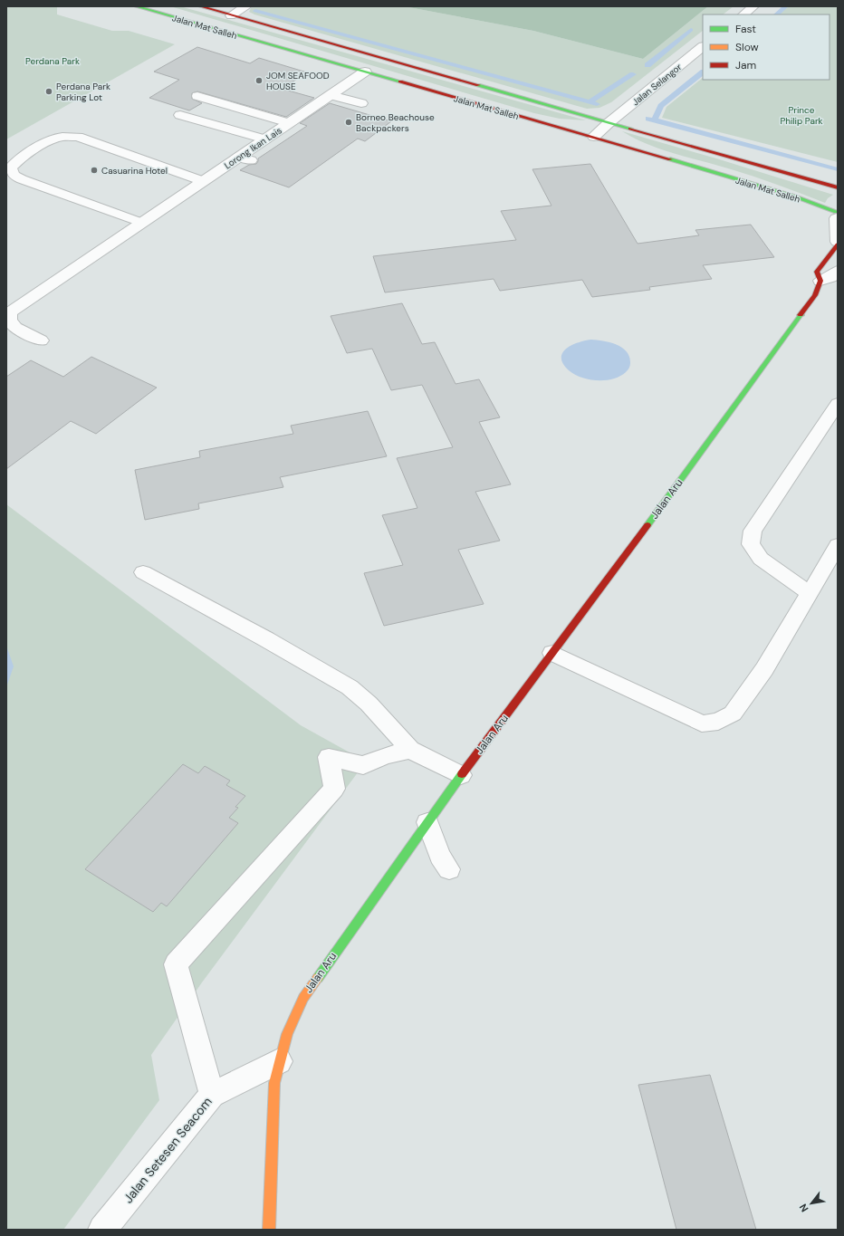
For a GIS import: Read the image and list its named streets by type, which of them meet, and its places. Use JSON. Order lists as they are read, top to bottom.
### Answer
{
  "streets": {
    "main road": ["Jalan Mat Salleh", "Jalan Aru"],
    "street": ["Jalan Selangor", "Lorong Ikan Lais", "Jalan Setesen Seacom"]
  },
  "crossings": [
    ["Jalan Mat Salleh", "Jalan Selangor"],
    ["Jalan Mat Salleh", "Lorong Ikan Lais"],
    ["Jalan Mat Salleh", "Jalan Aru"],
    ["Jalan Aru", "Jalan Setesen Seacom"]
  ],
  "parks": ["Perdana Park", "Prince Philip Park"],
  "places": [
    "JOM SEAFOOD HOUSE",
    "Perdana Park Parking Lot",
    "Borneo Beachouse Backpackers",
    "Casuarina Hotel"
  ],
  "legend": ["Fast", "Slow", "Jam"],
  "north": "bottom left"
}
